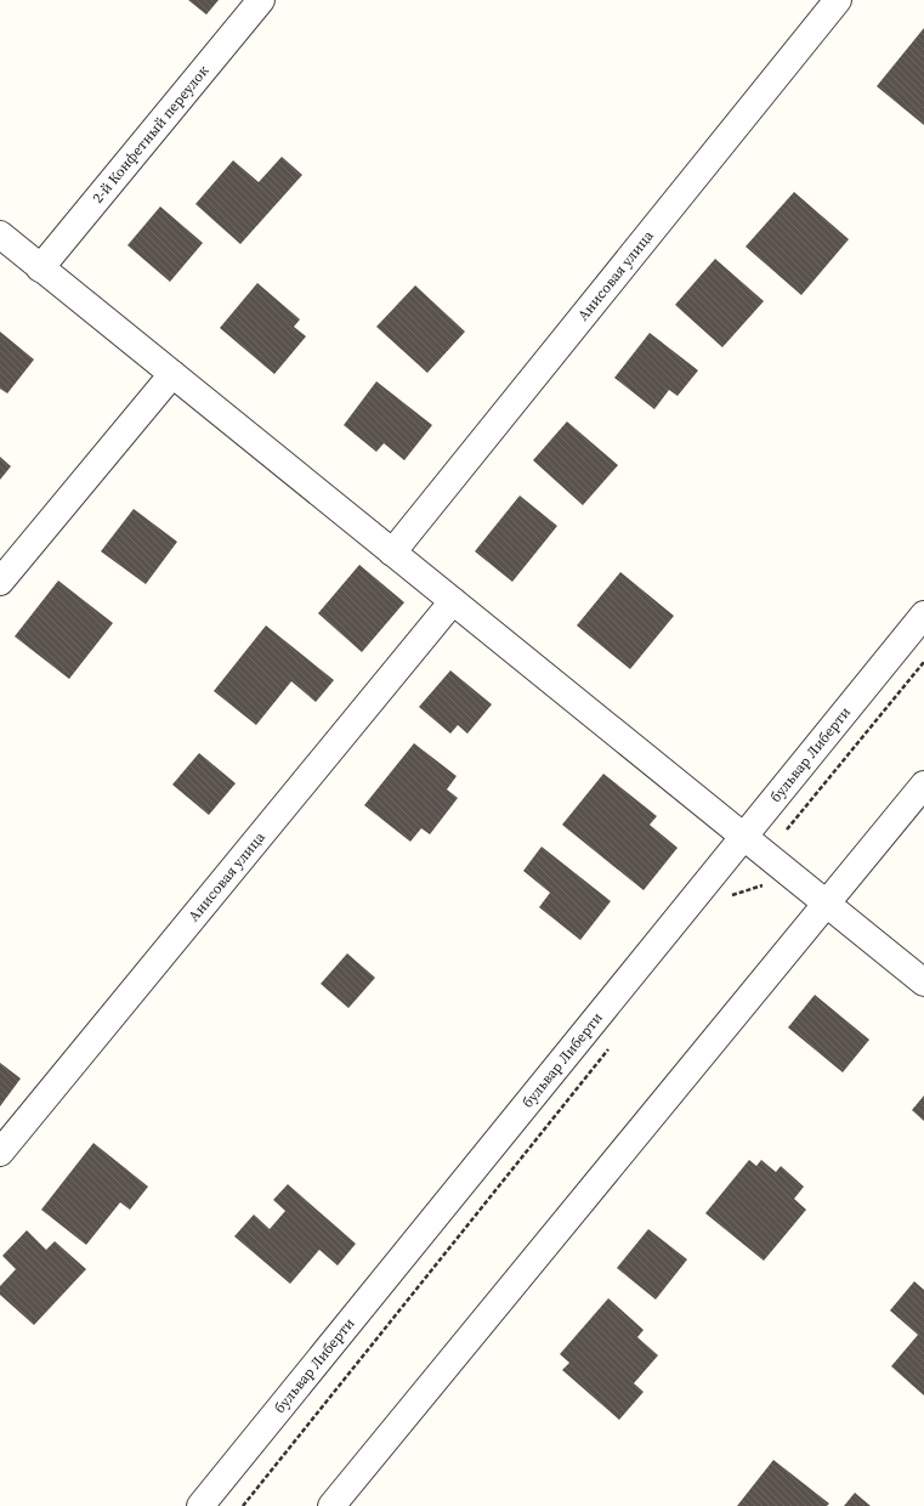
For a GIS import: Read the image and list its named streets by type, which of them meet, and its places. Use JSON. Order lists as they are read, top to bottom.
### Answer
{
  "streets": {
    "street": ["2-й Конфетный переулок", "Анисовая улица", "бульвар Либерти"]
  }
}
